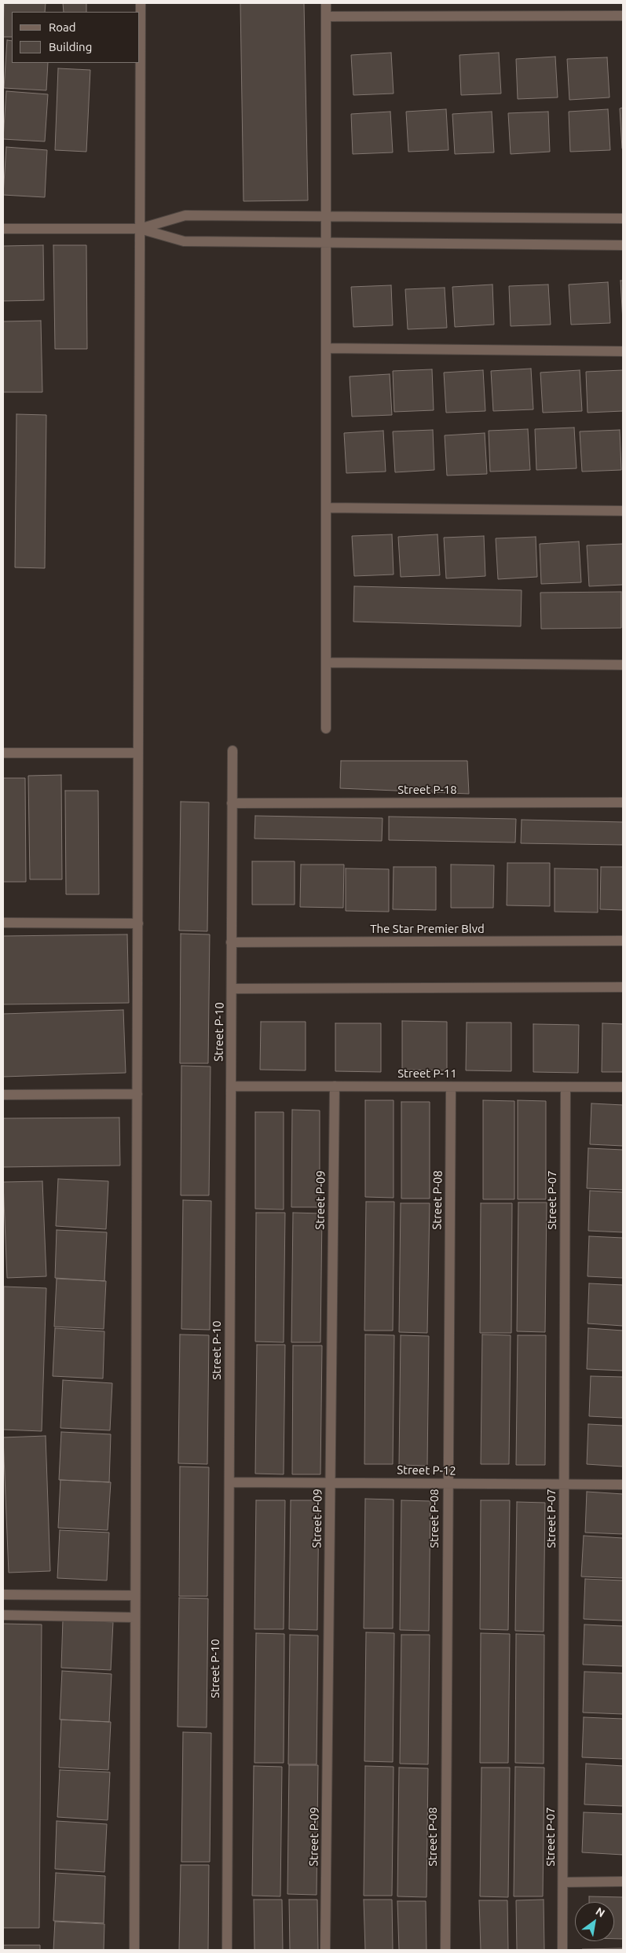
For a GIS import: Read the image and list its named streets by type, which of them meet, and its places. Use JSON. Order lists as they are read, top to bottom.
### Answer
{
  "streets": {
    "street": [
      "Street P-18",
      "The Star Premier Blvd",
      "Street P-10",
      "Street P-11",
      "Street P-09",
      "Street P-08",
      "Street P-07",
      "Street P-12"
    ]
  },
  "crossings": [
    ["Street P-18", "Street P-10"],
    ["The Star Premier Blvd", "Street P-10"],
    ["Street P-10", "Street P-11"],
    ["Street P-10", "Street P-12"],
    ["Street P-11", "Street P-09"],
    ["Street P-11", "Street P-08"],
    ["Street P-11", "Street P-07"],
    ["Street P-09", "Street P-12"],
    ["Street P-08", "Street P-12"],
    ["Street P-07", "Street P-12"]
  ],
  "legend": ["Road", "Building"],
  "north": "top right"
}
